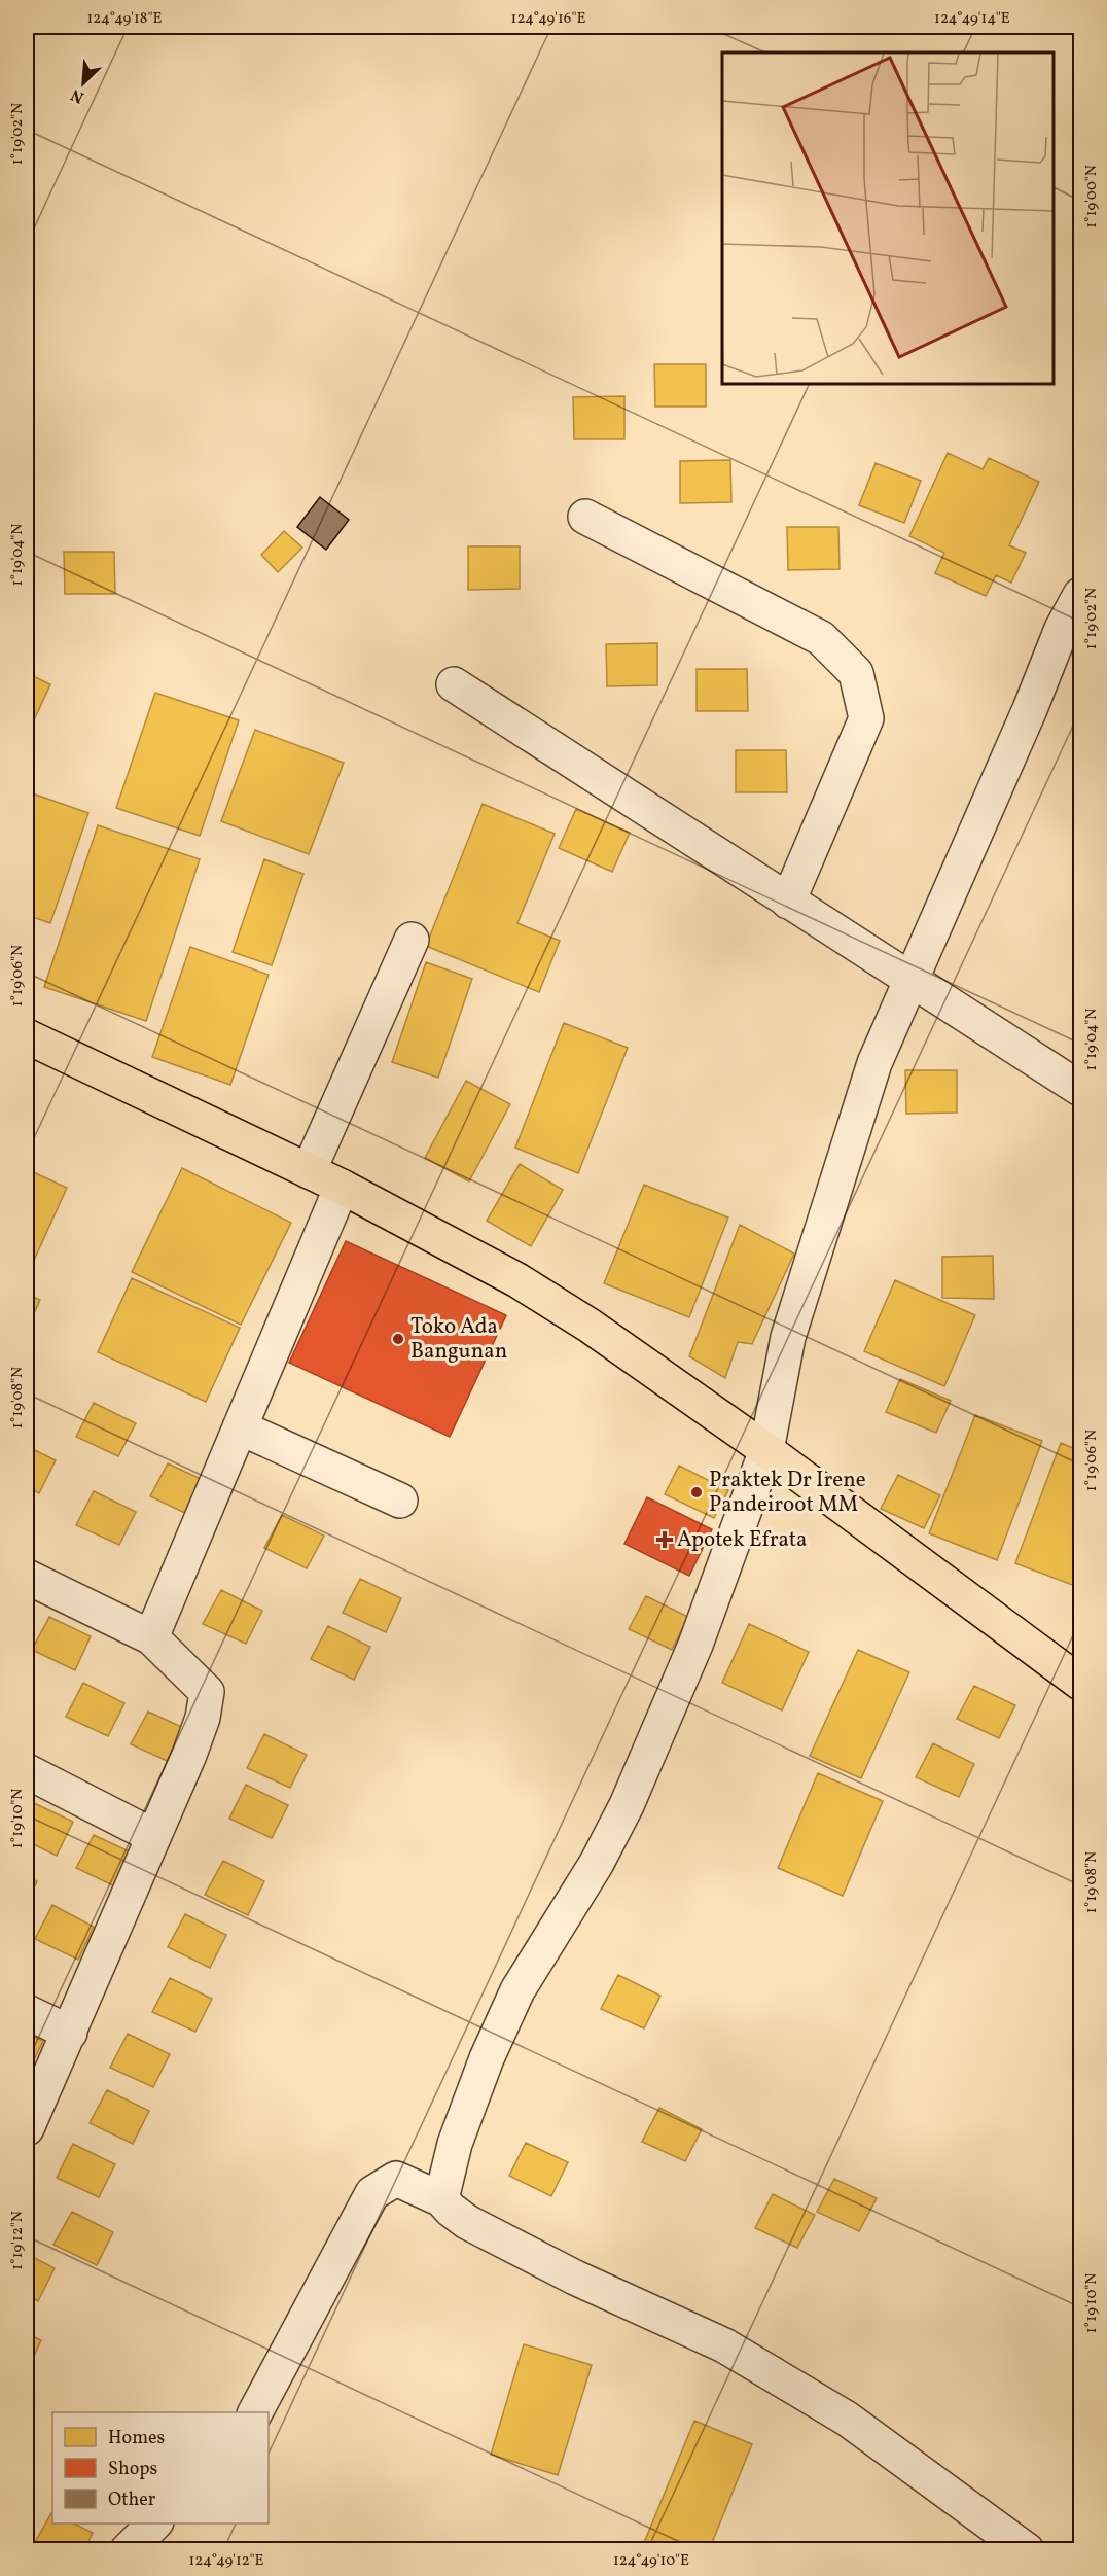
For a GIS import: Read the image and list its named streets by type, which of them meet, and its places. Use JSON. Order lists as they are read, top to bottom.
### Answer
{
  "places": {
    "other": ["Toko Ada Bangunan", "Praktek Dr Irene Pandeiroot MM"],
    "health": ["Apotek Efrata"]
  },
  "legend": ["Homes", "Shops", "Other"],
  "north": "bottom left",
  "coordinates": [
    "124°49'18\"E",
    "124°49'16\"E",
    "124°49'14\"E",
    "1°19'02\"N",
    "1°19'00\"N",
    "1°19'04\"N",
    "1°19'06\"N",
    "1°19'08\"N",
    "1°19'10\"N",
    "1°19'12\"N",
    "124°49'12\"E",
    "124°49'10\"E"
  ]
}
